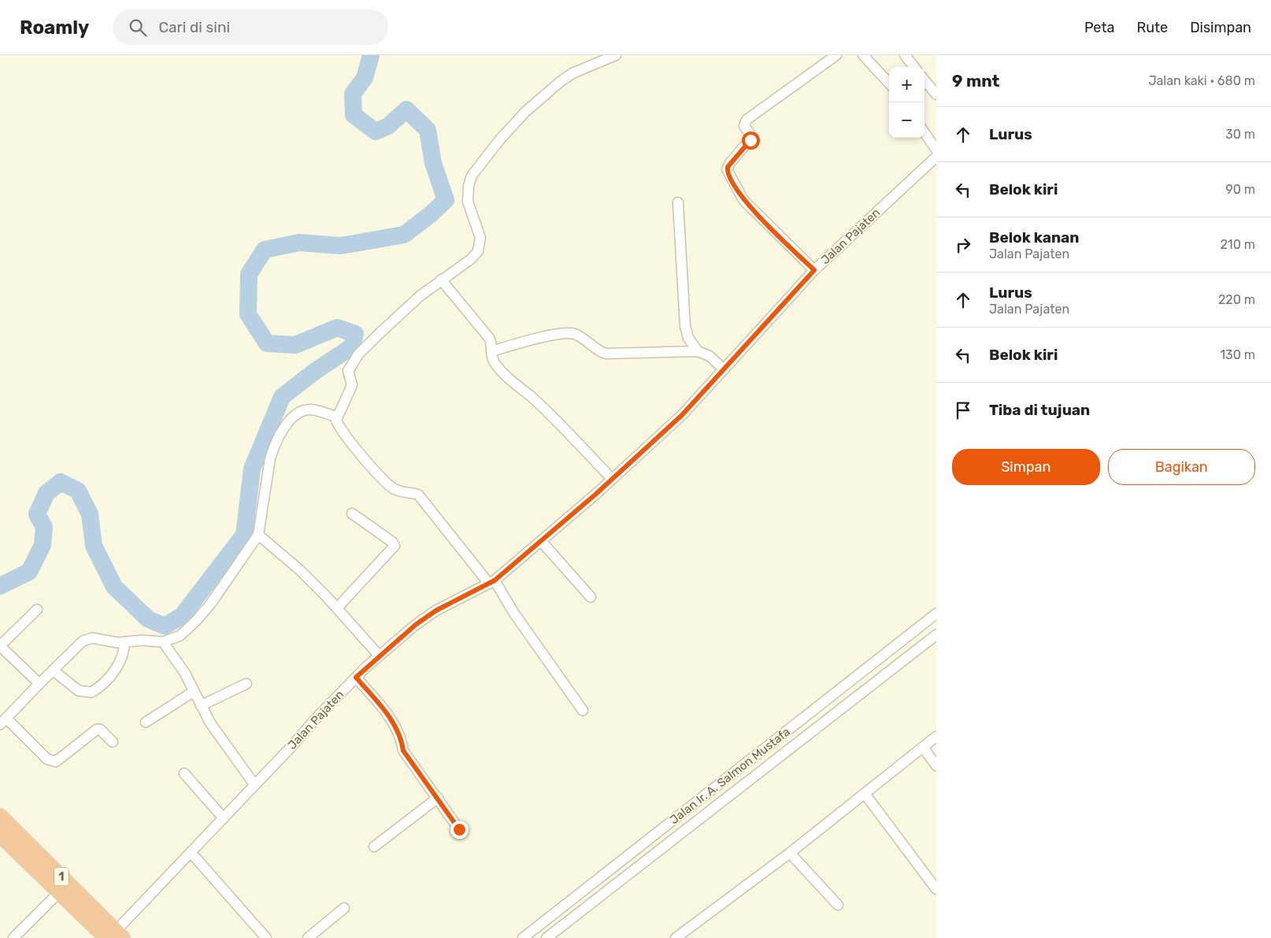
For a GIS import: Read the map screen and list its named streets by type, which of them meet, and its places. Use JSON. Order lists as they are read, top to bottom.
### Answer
{
  "streets": {
    "highway": ["1"],
    "street": ["Jalan Pajaten", "Jalan Ir. A. Salmon Mustafa"]
  },
  "crossings": [
    ["Jalan Pajaten", "1"]
  ],
  "page": {
    "header": "Roamly",
    "search": "Cari di sini",
    "nav": ["Peta", "Rute", "Disimpan"],
    "heading": ["9 mnt", "Jalan kaki · 680 m"],
    "map_buttons": ["+", "−"],
    "list": [
      ["Lurus", "30 m"],
      ["Belok kiri", "90 m"],
      ["Belok kanan", "Jalan Pajaten", "210 m"],
      ["Lurus", "Jalan Pajaten", "220 m"],
      ["Belok kiri", "130 m"],
      "Tiba di tujuan"
    ],
    "buttons": ["Simpan", "Bagikan"]
  }
}
